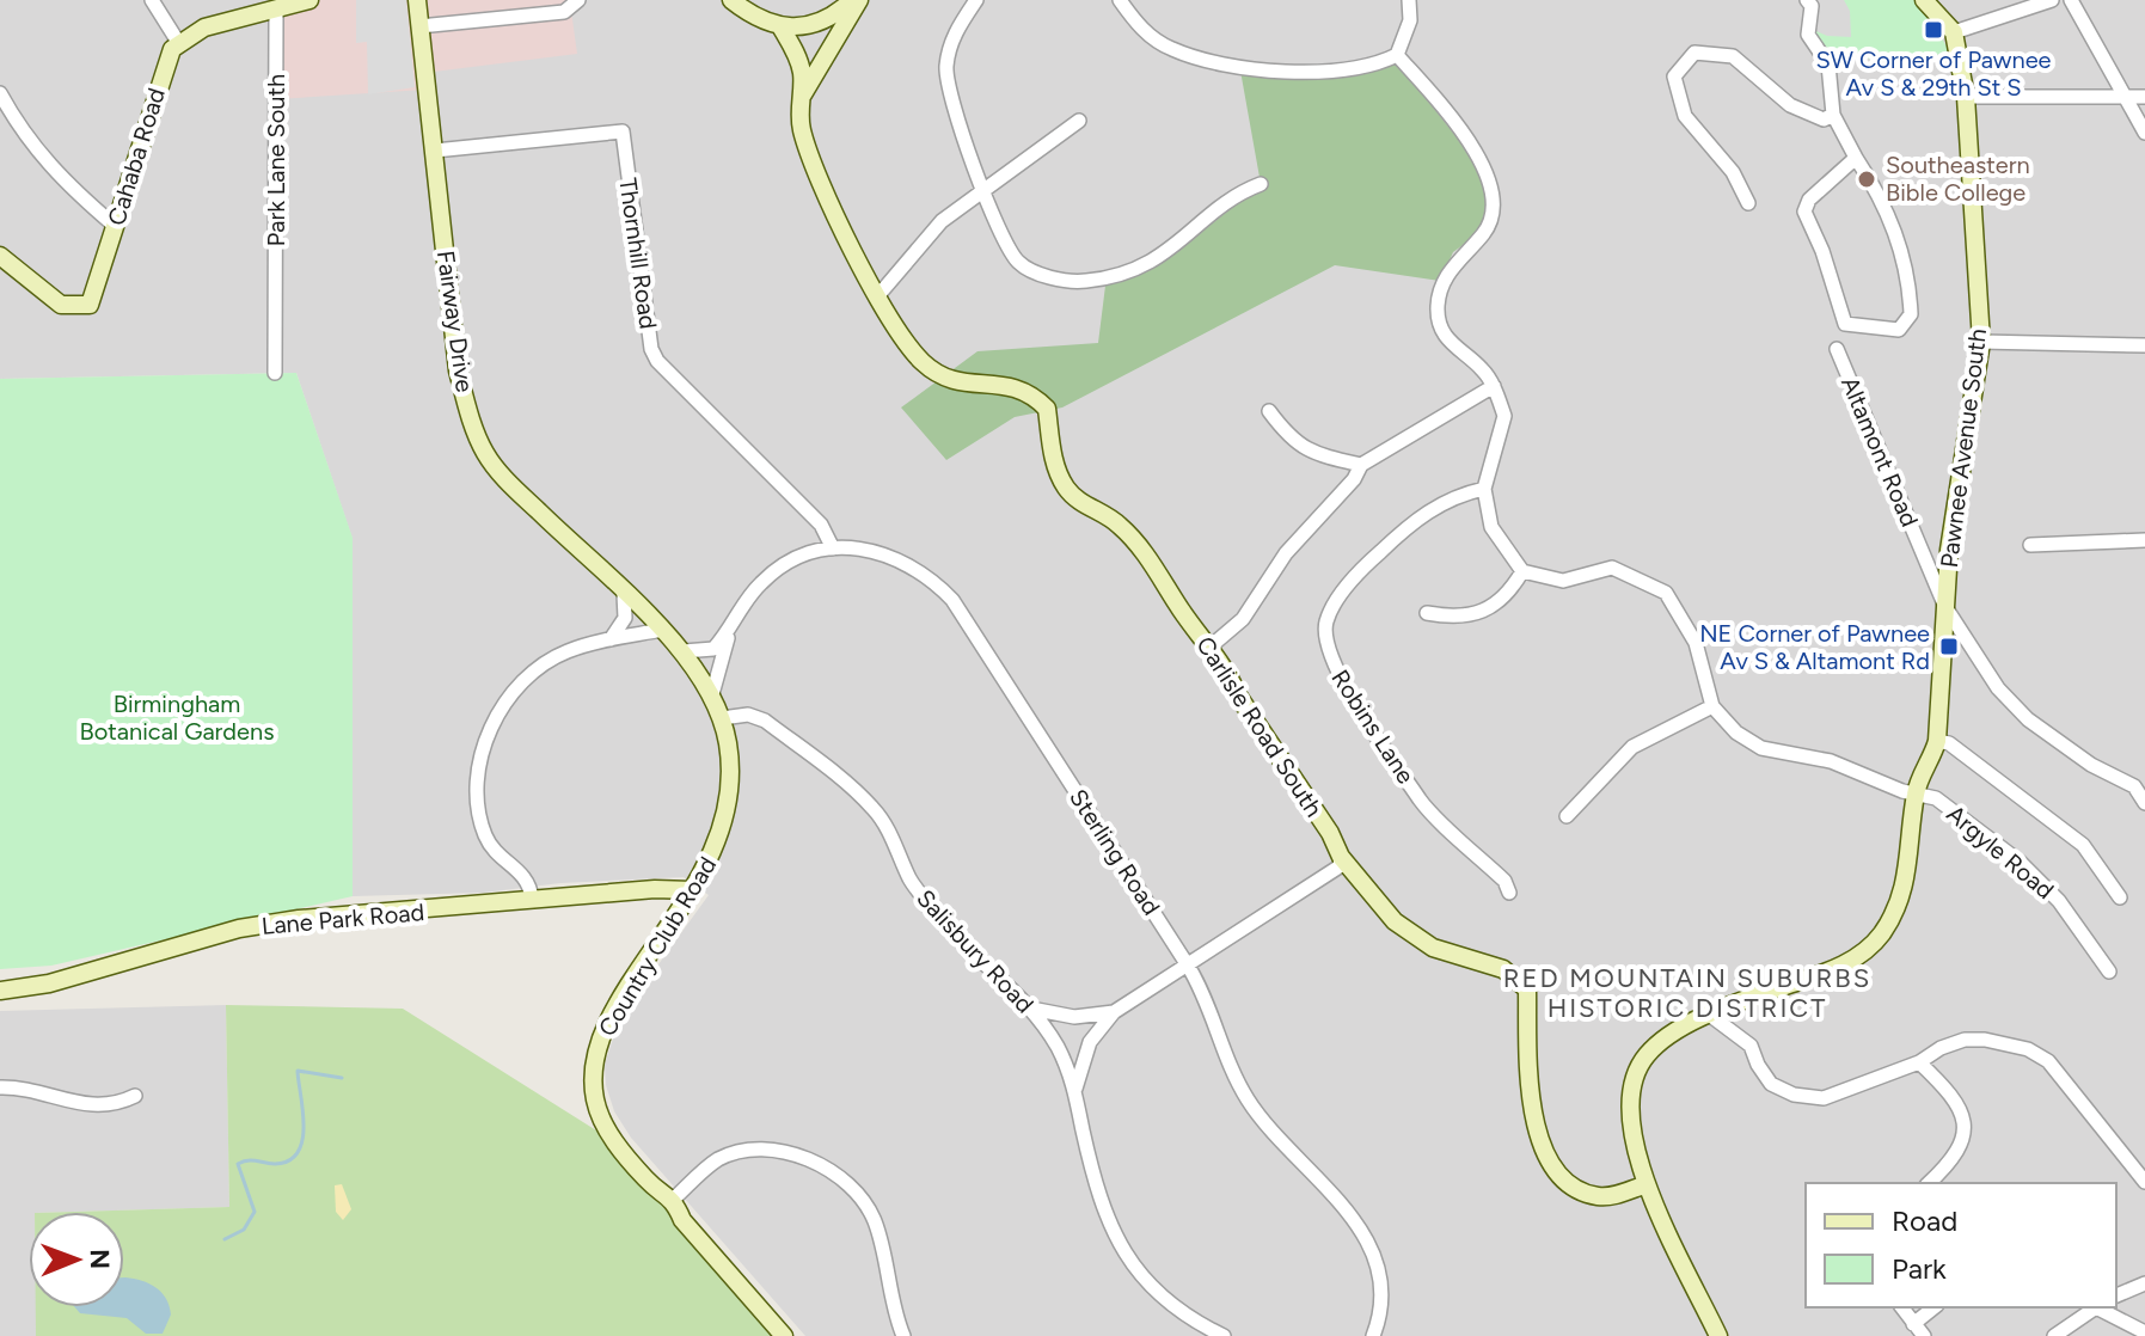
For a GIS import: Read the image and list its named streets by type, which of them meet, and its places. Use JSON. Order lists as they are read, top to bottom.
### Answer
{
  "streets": {
    "street": [
      "Cahaba Road",
      "Park Lane South",
      "Thornhill Road",
      "Fairway Drive",
      "Pawnee Avenue South",
      "Altamont Road",
      "Carlisle Road South",
      "Robins Lane",
      "Sterling Road",
      "Argyle Road",
      "Lane Park Road",
      "Country Club Road",
      "Salisbury Road"
    ]
  },
  "crossings": [
    ["Thornhill Road", "Fairway Drive"],
    ["Thornhill Road", "Sterling Road"],
    ["Fairway Drive", "Sterling Road"],
    ["Fairway Drive", "Lane Park Road"],
    ["Fairway Drive", "Country Club Road"],
    ["Fairway Drive", "Salisbury Road"],
    ["Pawnee Avenue South", "Altamont Road"],
    ["Pawnee Avenue South", "Carlisle Road South"],
    ["Pawnee Avenue South", "Argyle Road"],
    ["Sterling Road", "Lane Park Road"],
    ["Sterling Road", "Country Club Road"],
    ["Sterling Road", "Salisbury Road"],
    ["Lane Park Road", "Country Club Road"],
    ["Lane Park Road", "Salisbury Road"],
    ["Country Club Road", "Salisbury Road"]
  ],
  "districts": ["RED MOUNTAIN SUBURBS HISTORIC DISTRICT"],
  "parks": ["Birmingham Botanical Gardens"],
  "places": {
    "transit": ["SW Corner of Pawnee Av S & 29th St S", "NE Corner of Pawnee Av S & Altamont Rd"],
    "other": ["Southeastern Bible College"]
  },
  "legend": ["Road", "Park"],
  "north": "right"
}
